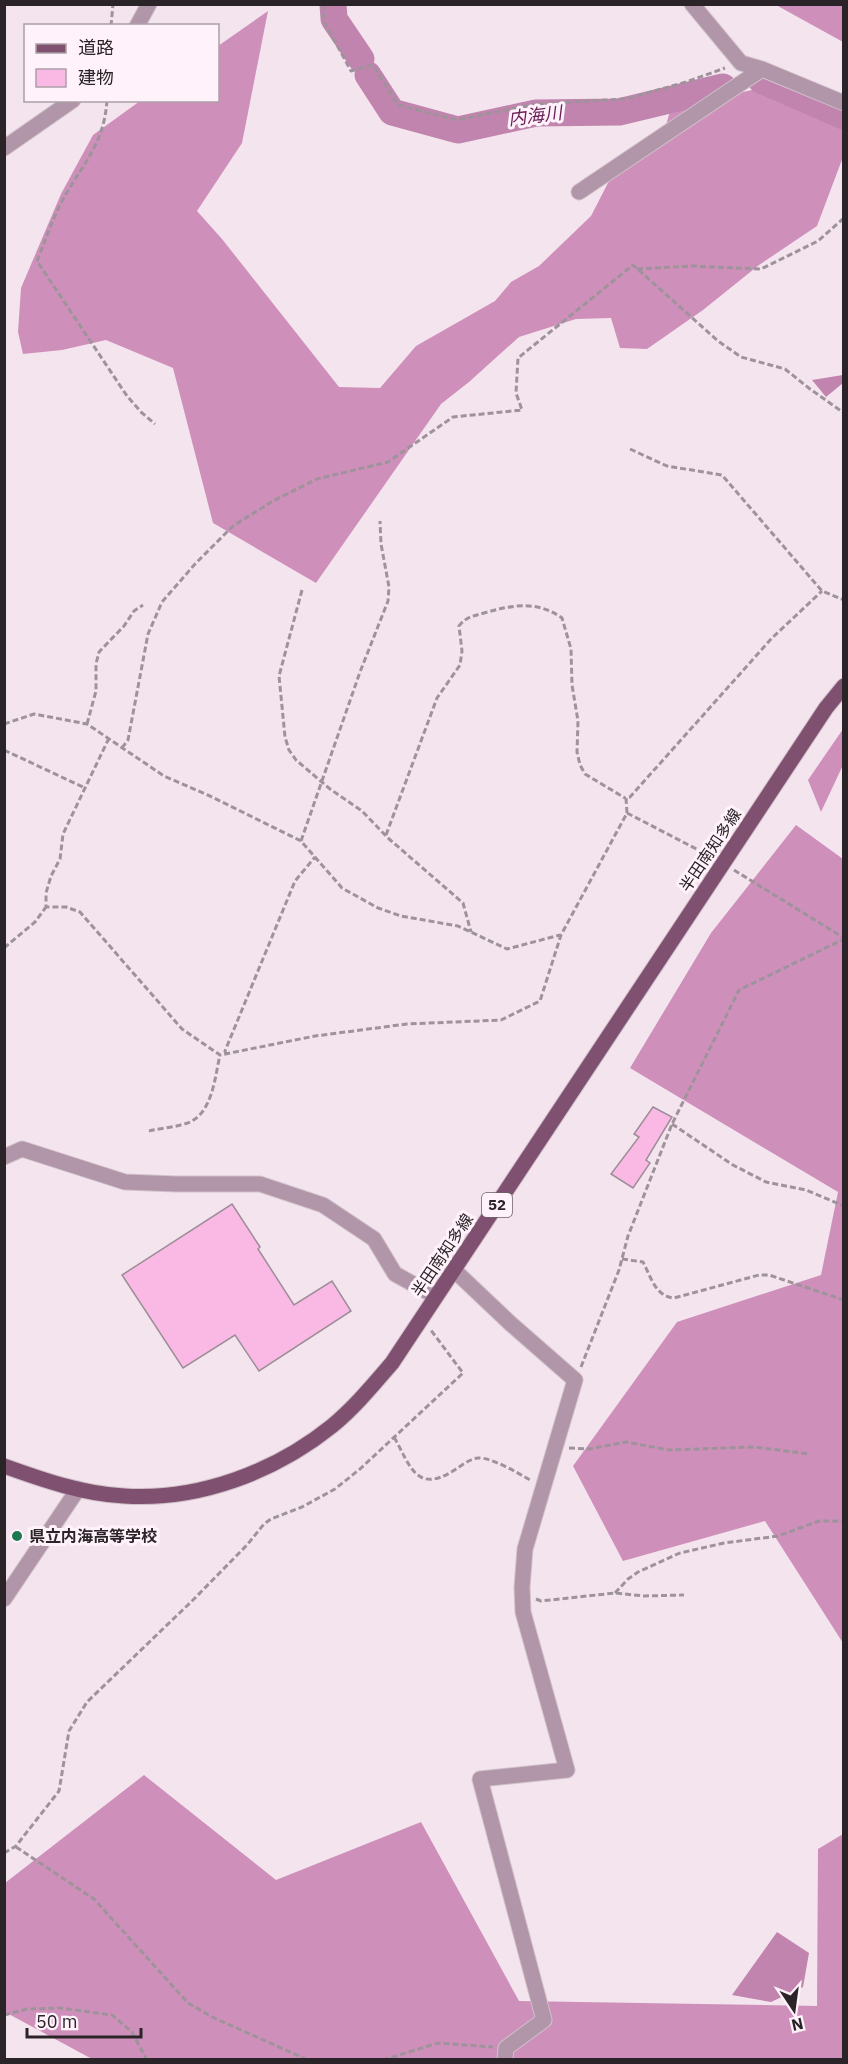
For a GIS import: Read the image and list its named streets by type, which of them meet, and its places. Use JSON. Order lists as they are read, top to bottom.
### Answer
{
  "streets": {
    "main road": ["半田南知多線", "52"]
  },
  "water": ["内海川"],
  "places": ["県立内海高等学校"],
  "legend": ["道路", "建物"],
  "scale_bar": "50 m",
  "north": "bottom"
}
